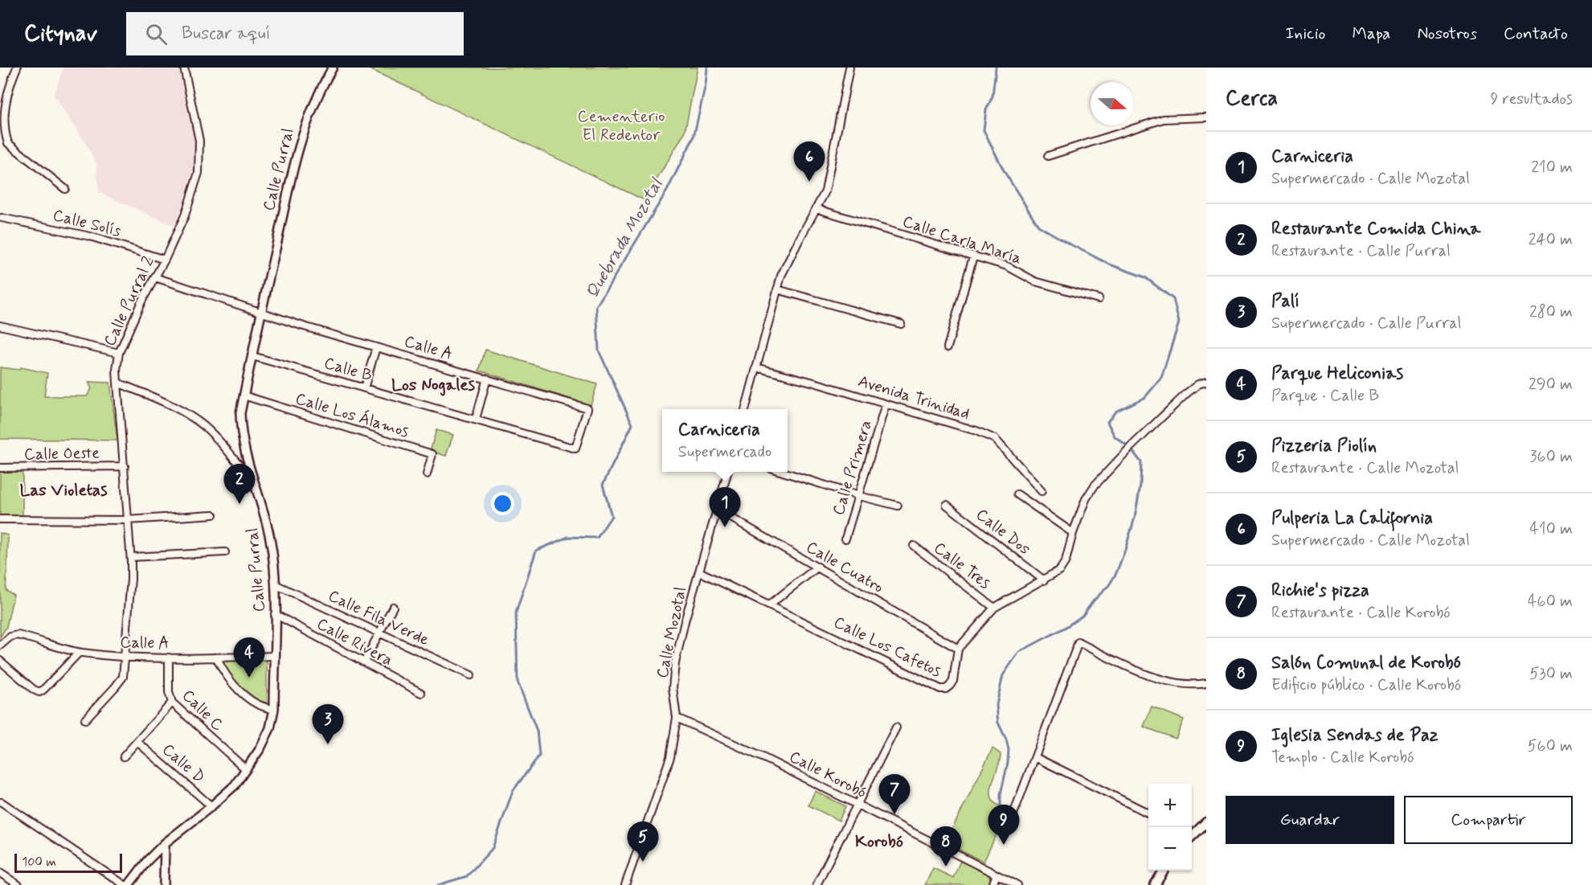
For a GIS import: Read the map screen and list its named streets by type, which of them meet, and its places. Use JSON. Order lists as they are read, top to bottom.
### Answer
{
  "streets": {
    "street": [
      "Calle Purral",
      "Calle Solís",
      "Calle Carla María",
      "Calle Purral 2",
      "Calle A",
      "Calle B",
      "Avenida Trinidad",
      "Calle Los Álamos",
      "Calle Oeste",
      "Calle Primera",
      "Calle Dos",
      "Calle Tres",
      "Calle Cuatro",
      "Calle Fila Verde",
      "Calle Mozotal",
      "Calle Rivera",
      "Calle Los Cafetos",
      "Calle C",
      "Calle D",
      "Calle Korobó"
    ]
  },
  "crossings": [
    ["Calle Purral", "Calle A"],
    ["Calle Purral", "Calle B"],
    ["Calle Purral", "Calle Los Álamos"],
    ["Calle Purral", "Calle Fila Verde"],
    ["Calle Purral", "Calle Rivera"],
    ["Calle Purral", "Calle C"],
    ["Calle Purral", "Calle D"],
    ["Calle Solís", "Calle Purral 2"],
    ["Calle Purral 2", "Calle A"],
    ["Calle Purral 2", "Calle Oeste"],
    ["Calle A", "Calle B"],
    ["Calle A", "Calle C"],
    ["Avenida Trinidad", "Calle Primera"],
    ["Calle Dos", "Calle Los Cafetos"],
    ["Calle Tres", "Calle Los Cafetos"],
    ["Calle Cuatro", "Calle Mozotal"],
    ["Calle Cuatro", "Calle Los Cafetos"],
    ["Calle Mozotal", "Calle Los Cafetos"],
    ["Calle Mozotal", "Calle Korobó"]
  ],
  "districts": ["Los Nogales", "Las Violetas", "Korobó"],
  "water": ["Quebrada Mozotal"],
  "parks": ["Cementerio El Redentor"],
  "scale_bar": "100 m",
  "north": "right",
  "page": {
    "header": "Citynav",
    "search": "Buscar aquí",
    "nav": [
      "Inicio",
      "Mapa",
      "Nosotros",
      "Contacto"
    ],
    "heading": ["Cerca", "9 resultados"],
    "list": [
      {
        "mark": "1",
        "name": "Carniceria",
        "note": "Supermercado · Calle Mozotal",
        "value": "210 m"
      },
      {
        "mark": "2",
        "name": "Restaurante Comida China",
        "note": "Restaurante · Calle Purral",
        "value": "240 m"
      },
      {
        "mark": "3",
        "name": "Palí",
        "note": "Supermercado · Calle Purral",
        "value": "280 m"
      },
      {
        "mark": "4",
        "name": "Parque Heliconias",
        "note": "Parque · Calle B",
        "value": "290 m"
      },
      {
        "mark": "5",
        "name": "Pizzeria Piolín",
        "note": "Restaurante · Calle Mozotal",
        "value": "360 m"
      },
      {
        "mark": "6",
        "name": "Pulperia La California",
        "note": "Supermercado · Calle Mozotal",
        "value": "410 m"
      },
      {
        "mark": "7",
        "name": "Richie's pizza",
        "note": "Restaurante · Calle Korobó",
        "value": "460 m"
      },
      {
        "mark": "8",
        "name": "Salón Comunal de Korobó",
        "note": "Edificio público · Calle Korobó",
        "value": "530 m"
      },
      {
        "mark": "9",
        "name": "Iglesia Sendas de Paz",
        "note": "Templo · Calle Korobó",
        "value": "560 m"
      }
    ],
    "pins": [
      "6",
      "2",
      "1",
      "4",
      "3",
      "7",
      "9",
      "5",
      "8"
    ],
    "popup": ["Carniceria", "Supermercado"],
    "buttons": ["Guardar", "Compartir"],
    "map_buttons": ["+", "−"],
    "scale": "100 m"
  }
}
